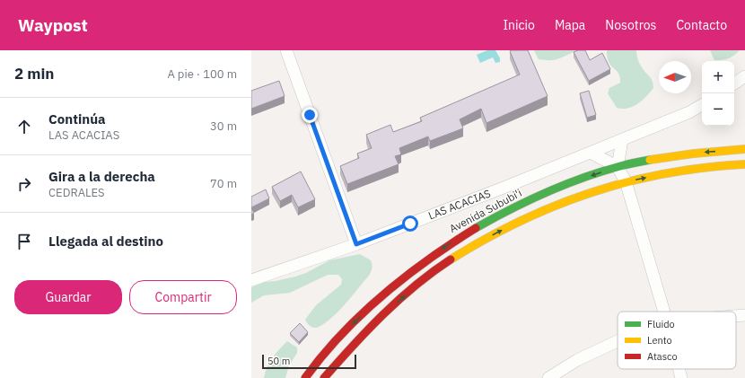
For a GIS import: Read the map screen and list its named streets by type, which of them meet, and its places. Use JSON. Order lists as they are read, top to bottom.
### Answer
{
  "streets": {
    "street": ["LAS ACACIAS", "Avenida Sububi'i"]
  },
  "legend": ["Fluido", "Lento", "Atasco"],
  "scale_bar": "50 m",
  "north": "left",
  "page": {
    "header": "Waypost",
    "nav": [
      "Inicio",
      "Mapa",
      "Nosotros",
      "Contacto"
    ],
    "heading": ["2 min", "A pie · 100 m"],
    "map_buttons": ["+", "−"],
    "list": [
      ["Continúa", "LAS ACACIAS", "30 m"],
      ["Gira a la derecha", "CEDRALES", "70 m"],
      "Llegada al destino"
    ],
    "buttons": ["Guardar", "Compartir"],
    "scale": "50 m"
  }
}
